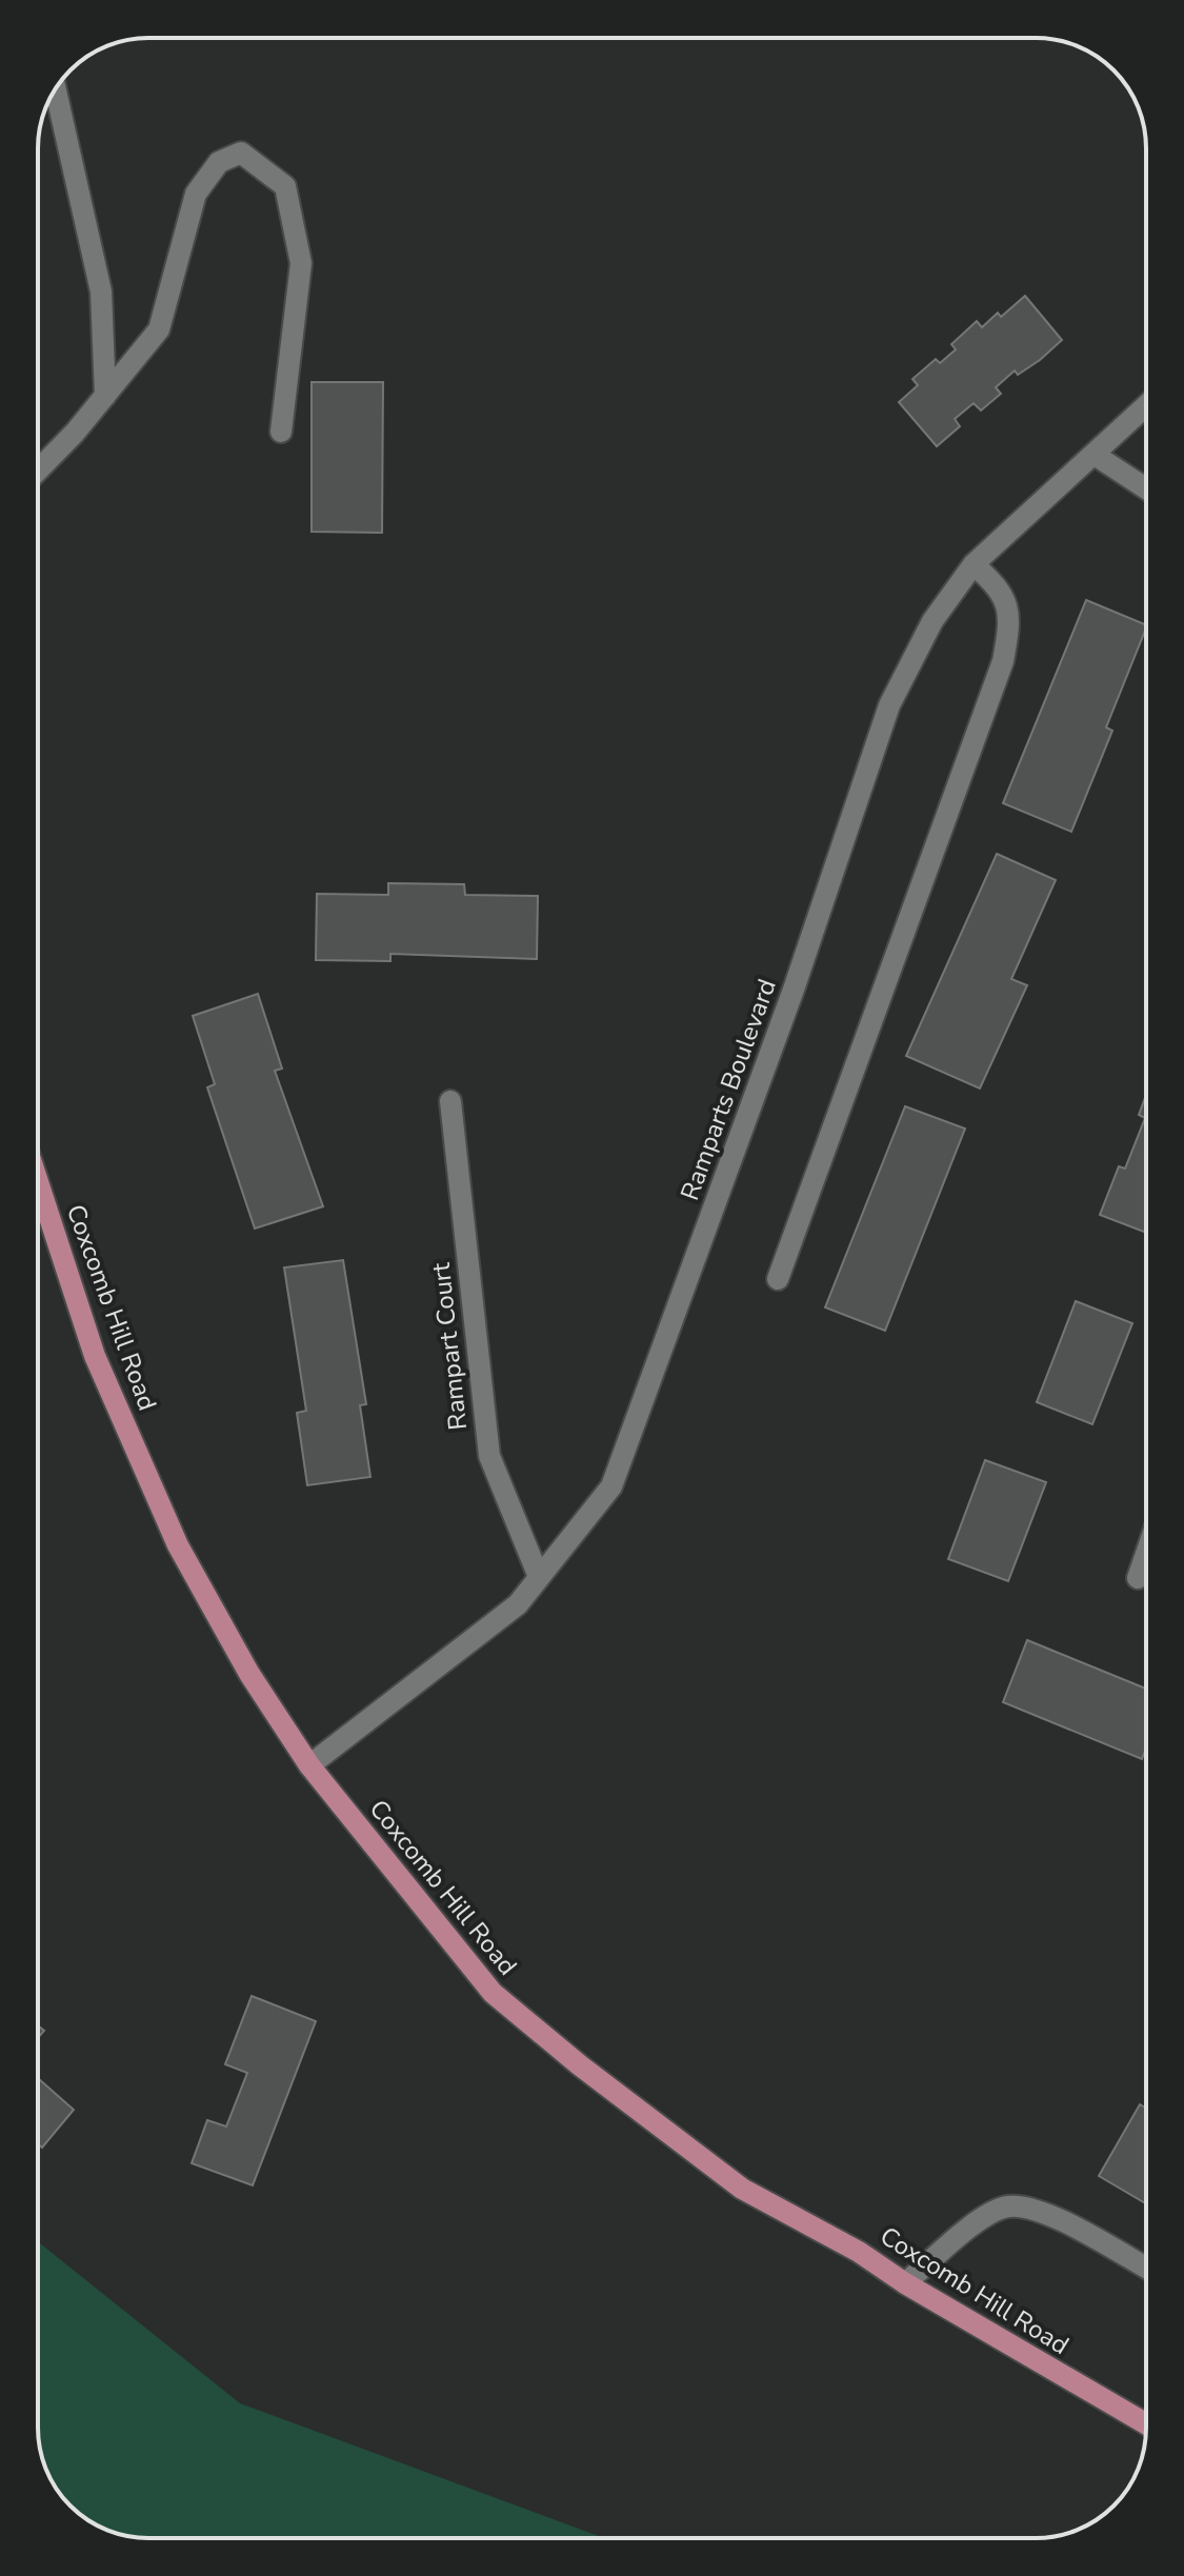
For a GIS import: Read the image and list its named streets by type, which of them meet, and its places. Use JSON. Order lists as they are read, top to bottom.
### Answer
{
  "streets": {
    "main road": ["Coxcomb Hill Road"],
    "street": ["Ramparts Boulevard", "Rampart Court"]
  },
  "crossings": [
    ["Ramparts Boulevard", "Coxcomb Hill Road"],
    ["Ramparts Boulevard", "Rampart Court"]
  ]
}
